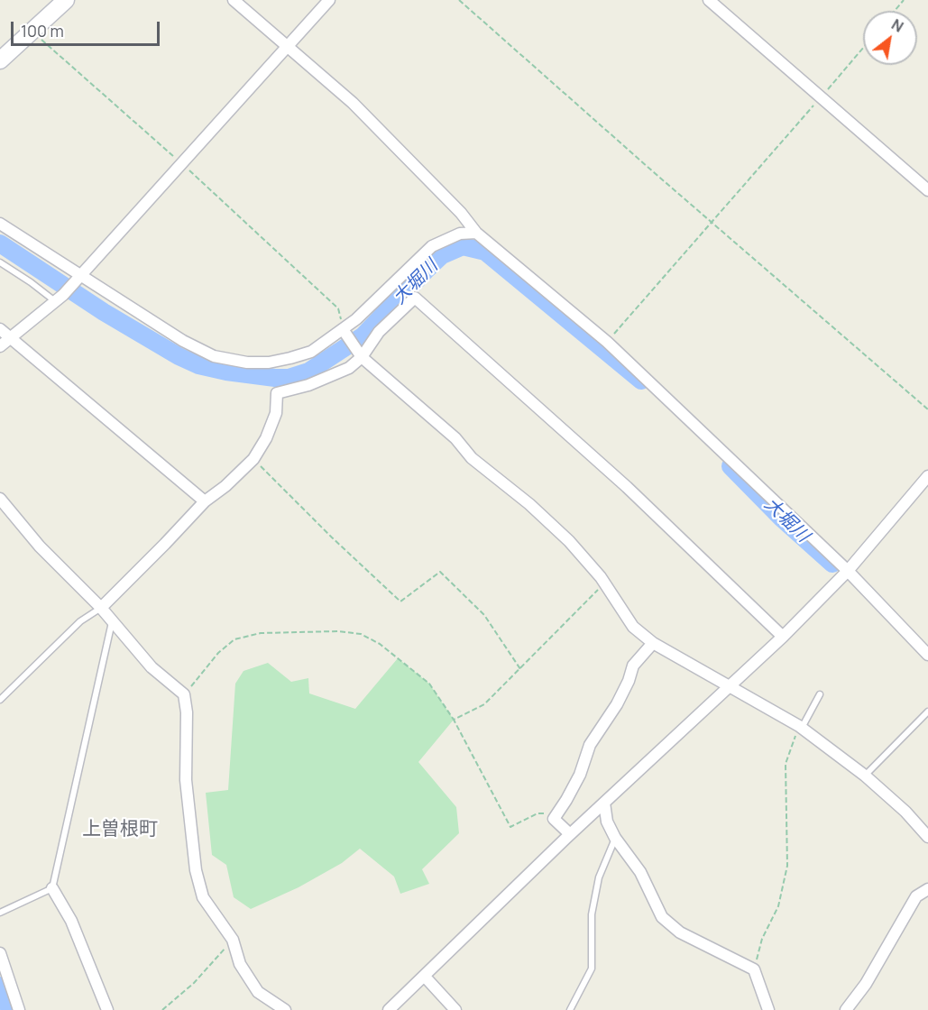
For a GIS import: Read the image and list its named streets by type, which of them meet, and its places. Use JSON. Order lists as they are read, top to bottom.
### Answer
{
  "districts": ["上曽根町"],
  "water": ["大堀川"],
  "scale_bar": "100 m",
  "north": "top right"
}
